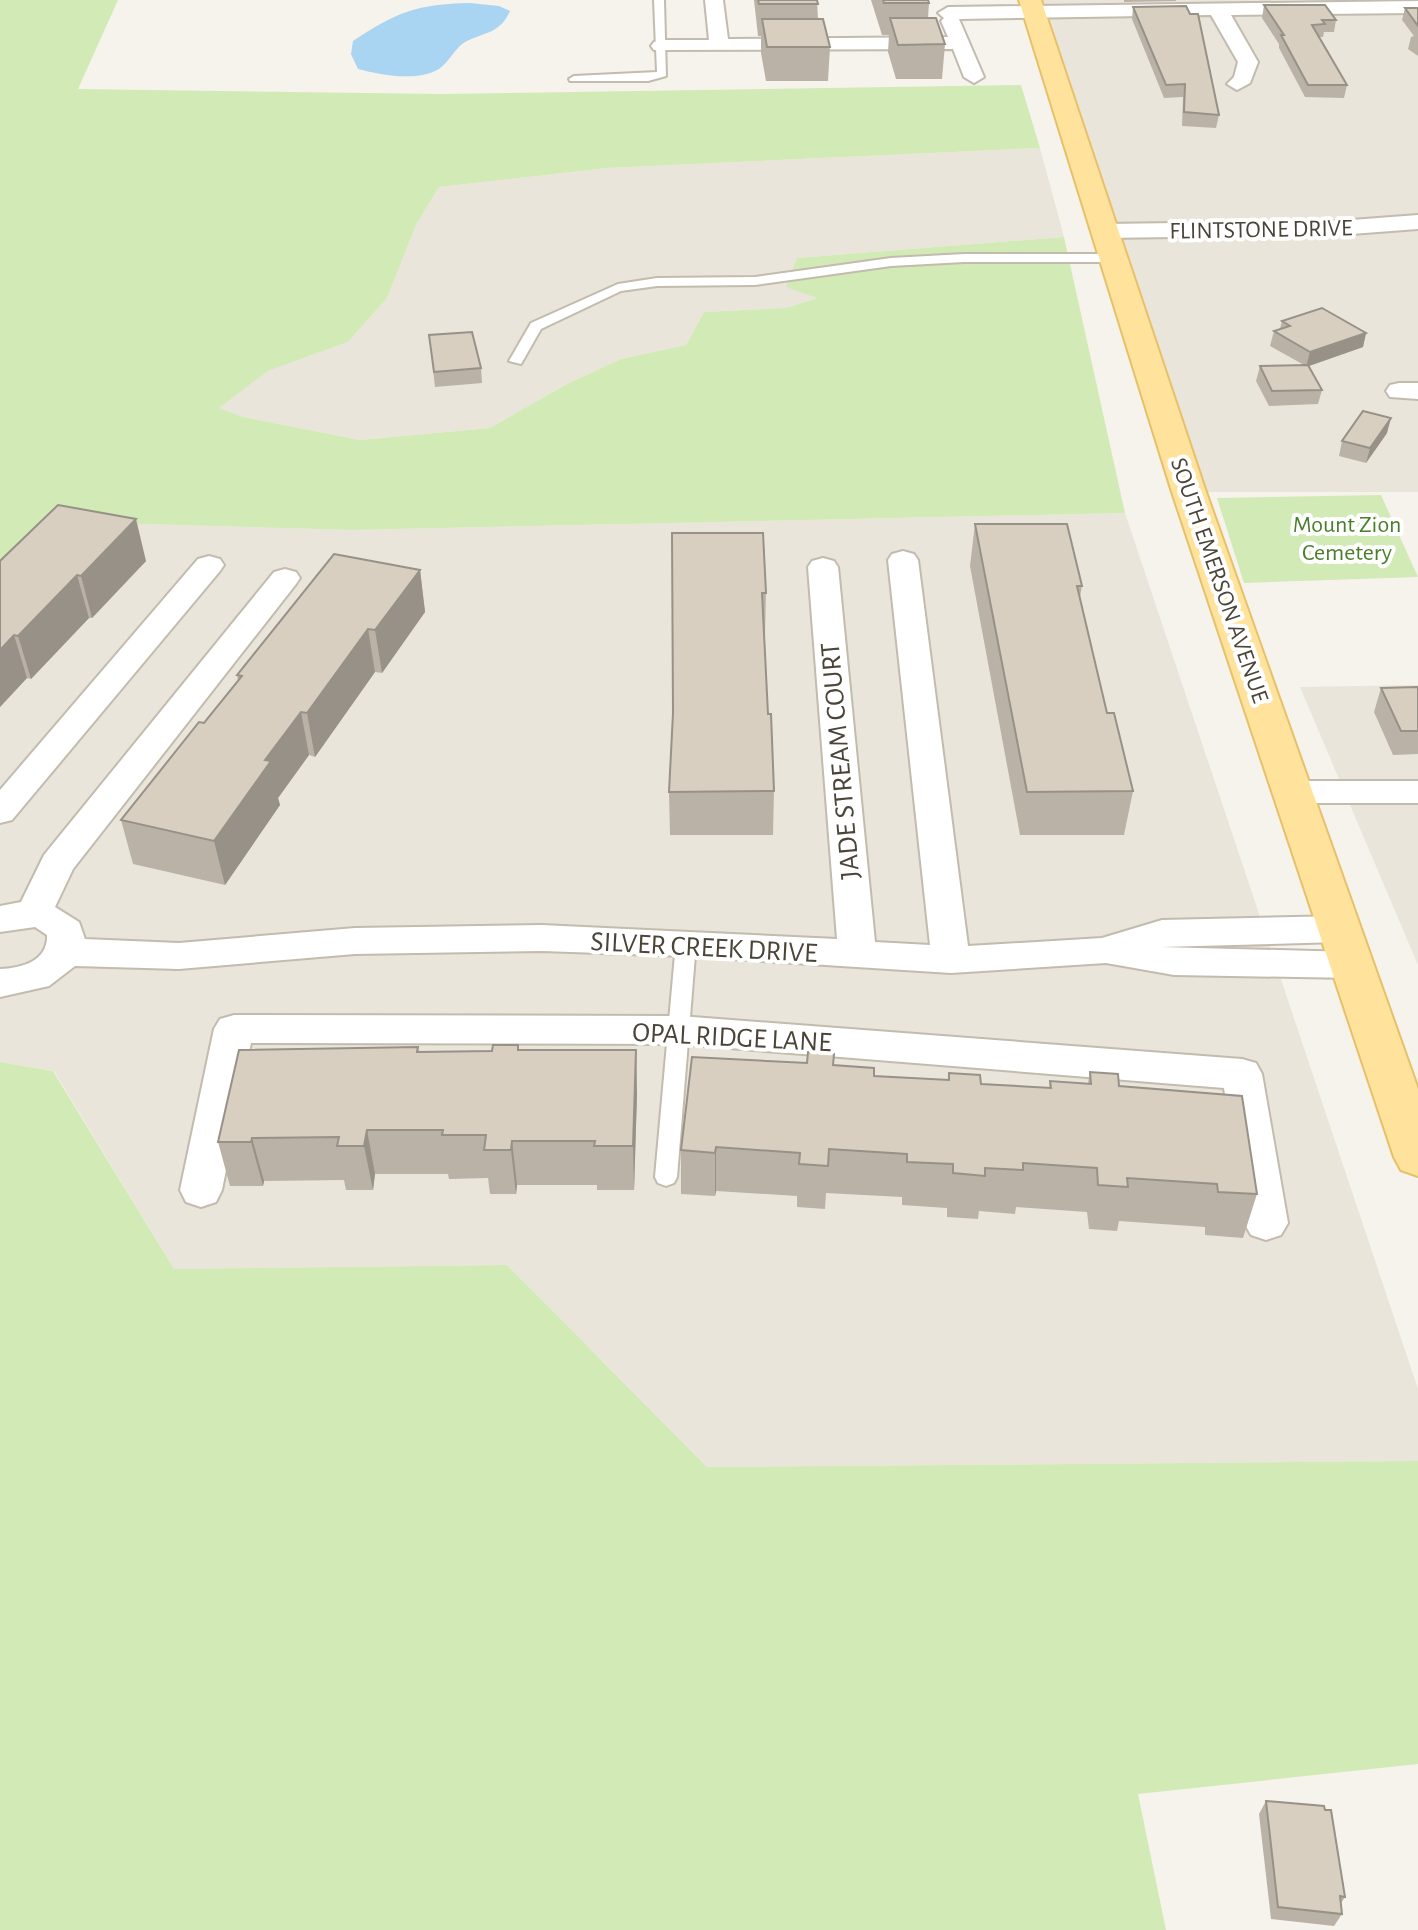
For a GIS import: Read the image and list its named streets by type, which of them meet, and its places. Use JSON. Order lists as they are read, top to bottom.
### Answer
{
  "streets": {
    "main road": ["SOUTH EMERSON AVENUE"],
    "street": [
      "FLINTSTONE DRIVE",
      "JADE STREAM COURT",
      "SILVER CREEK DRIVE",
      "OPAL RIDGE LANE"
    ]
  },
  "crossings": [
    ["FLINTSTONE DRIVE", "SOUTH EMERSON AVENUE"],
    ["SOUTH EMERSON AVENUE", "SILVER CREEK DRIVE"],
    ["JADE STREAM COURT", "SILVER CREEK DRIVE"]
  ],
  "parks": ["Mount Zion Cemetery"]
}
